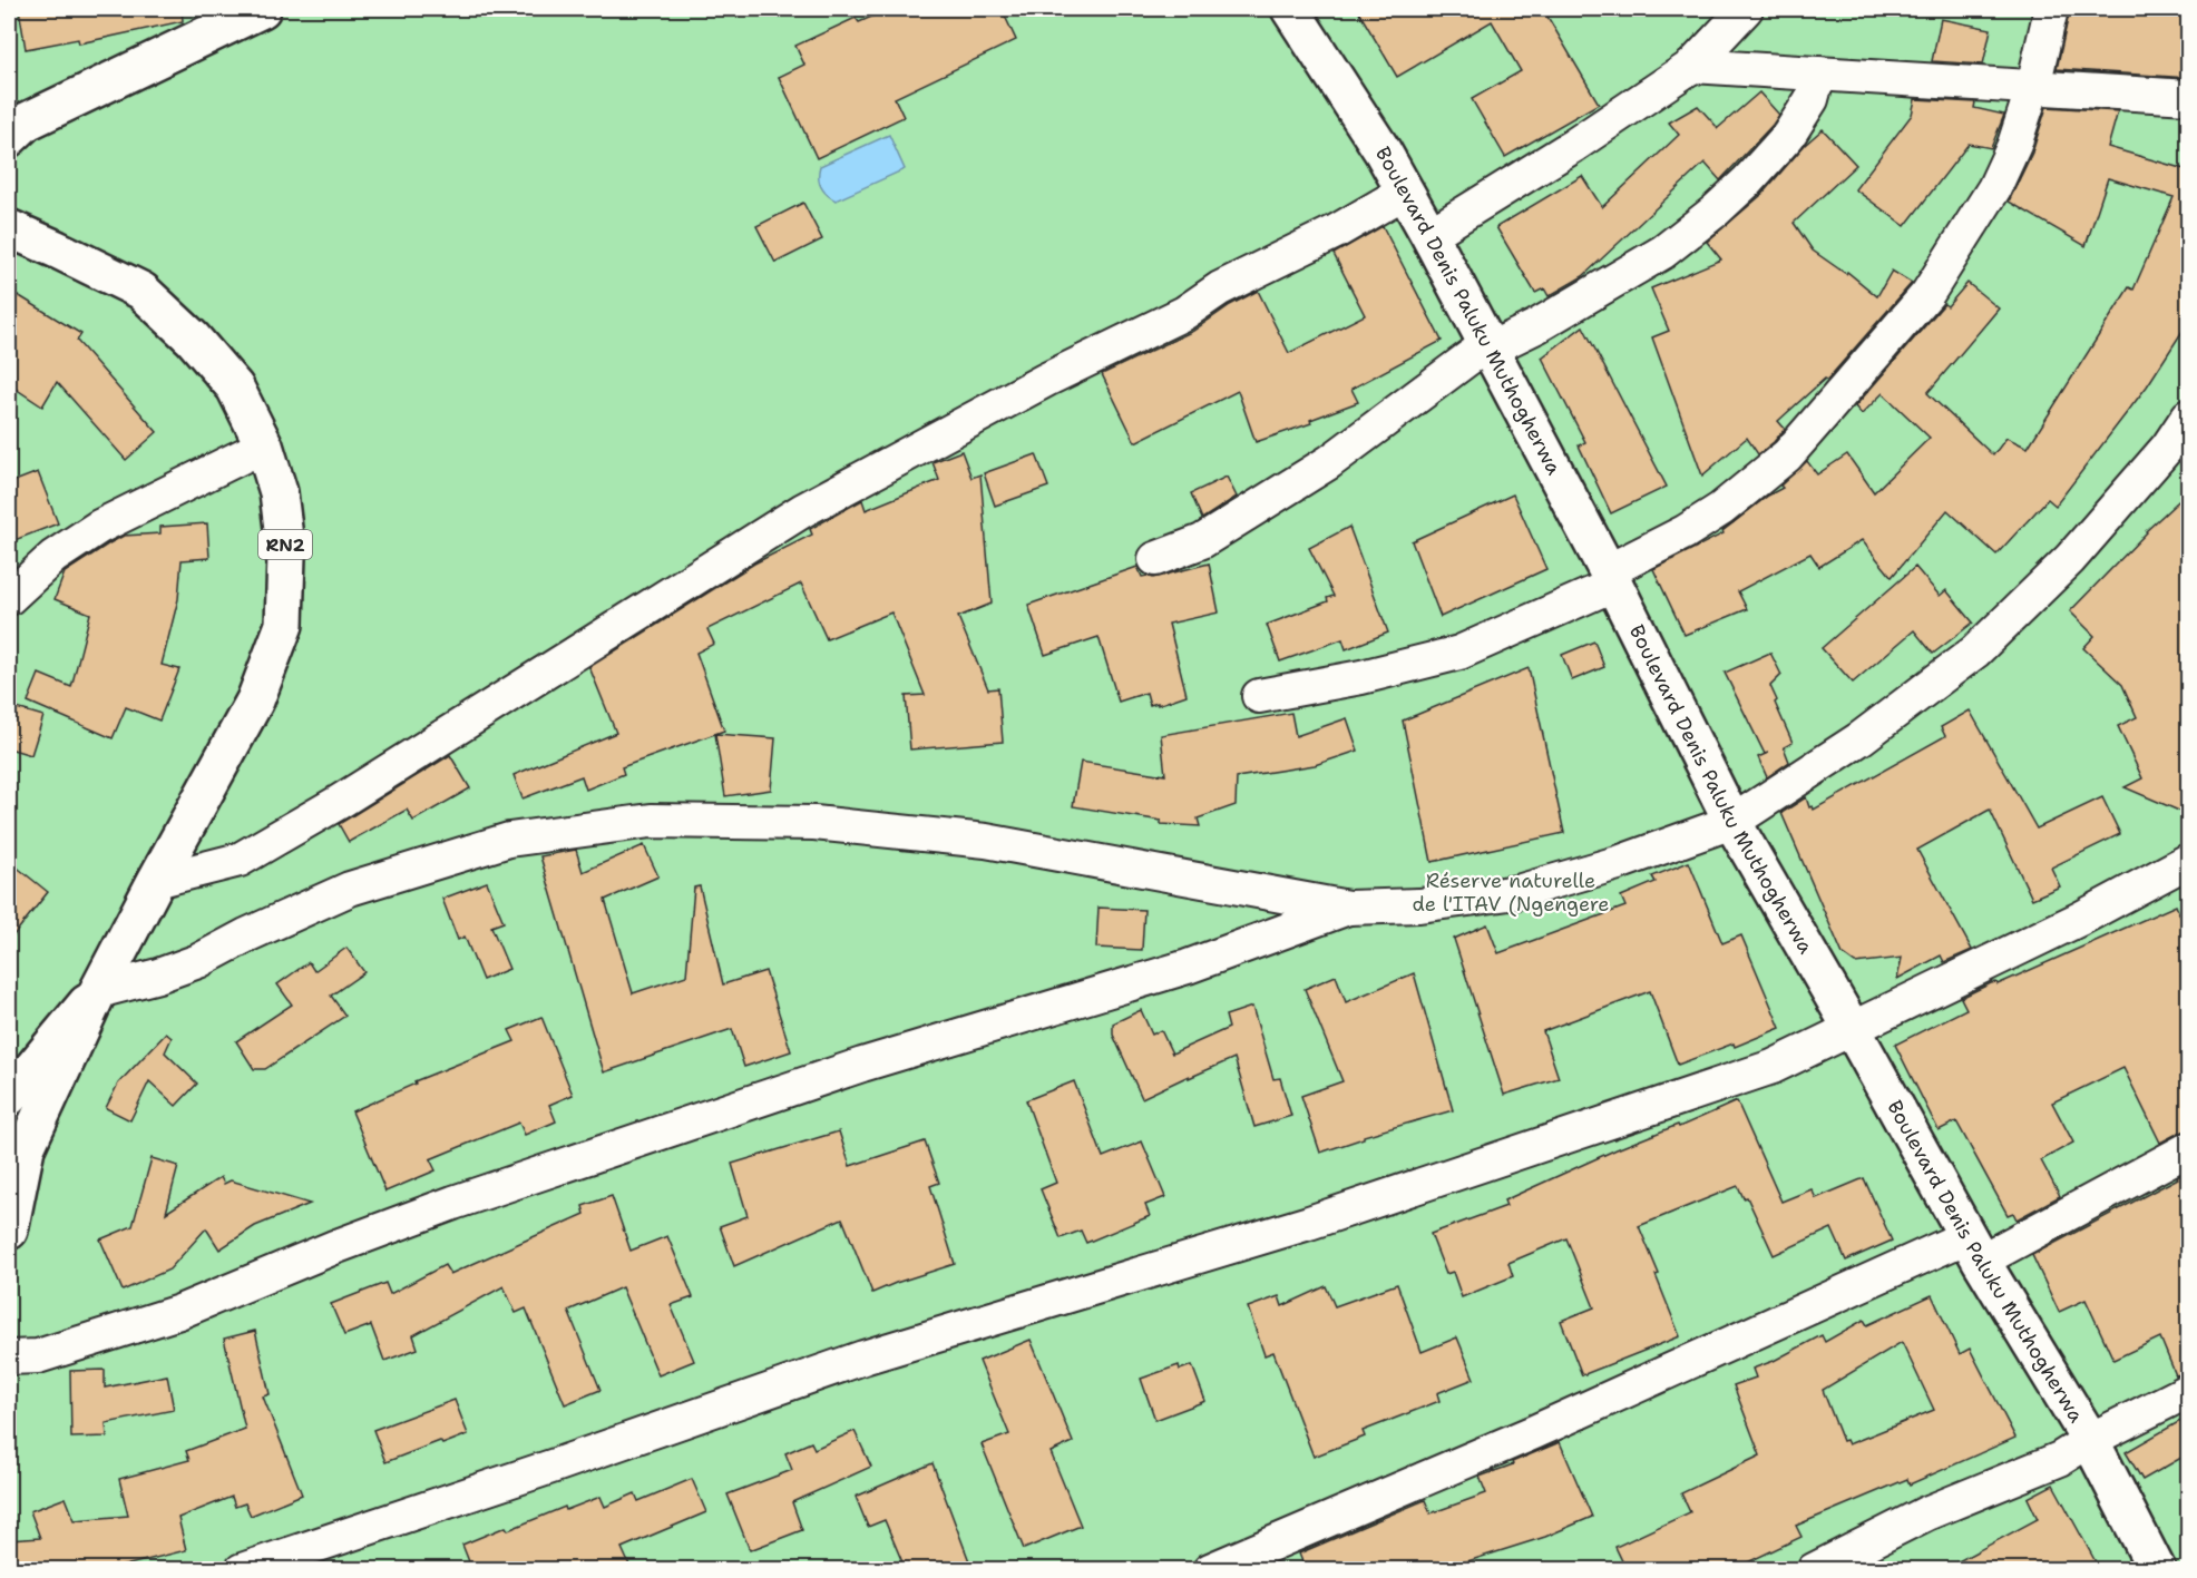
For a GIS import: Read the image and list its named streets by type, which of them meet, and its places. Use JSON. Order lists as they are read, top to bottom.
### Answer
{
  "streets": {
    "main road": ["Boulevard Denis Paluku Muthogherwa", "RN2"]
  },
  "parks": ["Réserve naturelle de l'ITAV (Ngengere"]
}
